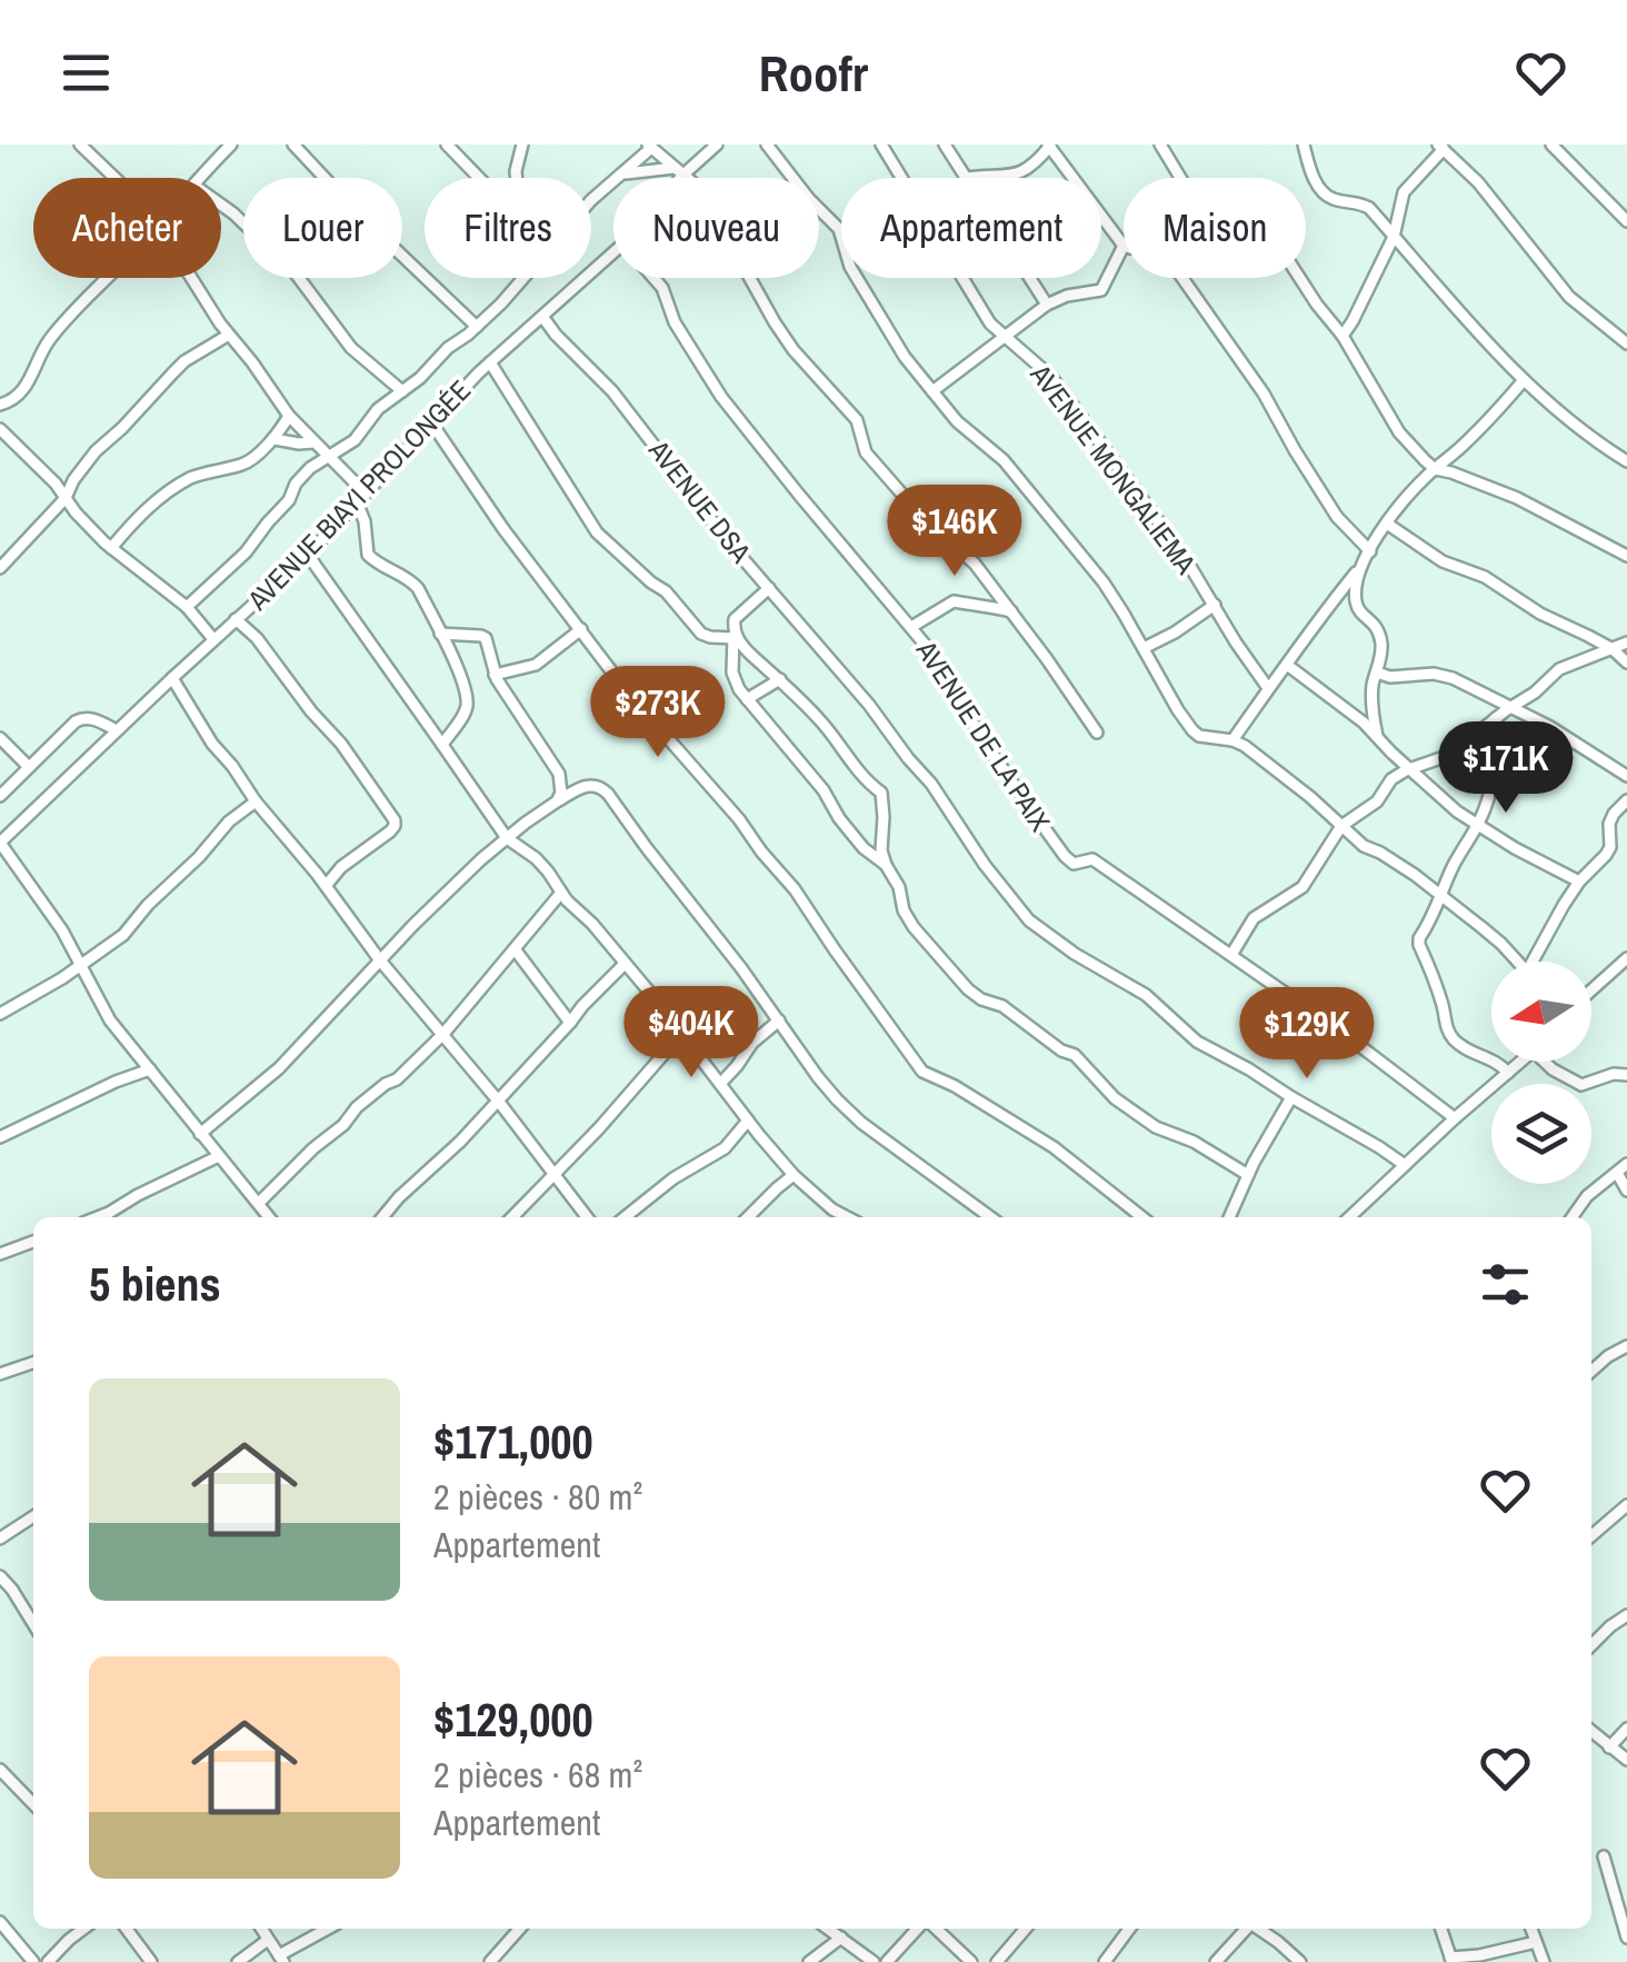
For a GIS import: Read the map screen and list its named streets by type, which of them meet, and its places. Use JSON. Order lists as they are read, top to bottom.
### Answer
{
  "streets": {
    "street": [
      "AVENUE MONGALIEMA",
      "AVENUE BIAYI PROLONGÉE",
      "AVENUE DSA",
      "AVENUE DE LA PAIX"
    ]
  },
  "crossings": [
    ["AVENUE BIAYI PROLONGÉE", "AVENUE DSA"]
  ],
  "north": "left",
  "page": {
    "header": "Roofr",
    "chip": [
      "Acheter",
      "Louer",
      "Filtres",
      "Nouveau",
      "Appartement",
      "Maison"
    ],
    "price": [
      "$146K",
      "$273K",
      "$171K",
      "$404K",
      "$129K"
    ],
    "heading": "5 biens",
    "list": [
      {
        "name": "$171,000",
        "note": "2 pièces · 80 m² · Appartement"
      },
      {
        "name": "$129,000",
        "note": "2 pièces · 68 m² · Appartement"
      }
    ]
  }
}
